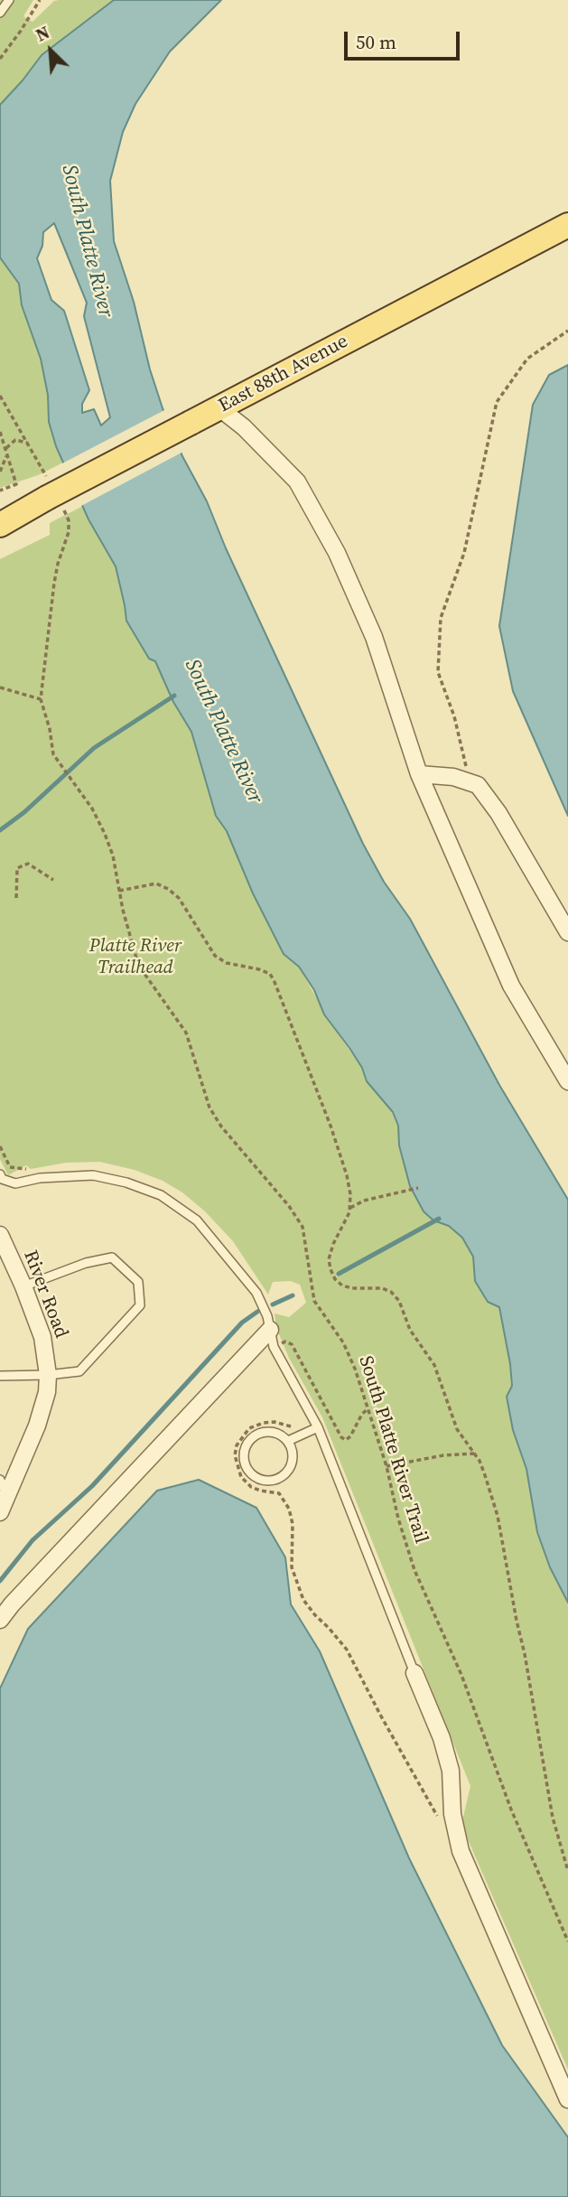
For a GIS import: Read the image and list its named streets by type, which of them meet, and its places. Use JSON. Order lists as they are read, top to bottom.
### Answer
{
  "streets": {
    "main road": ["East 88th Avenue"],
    "street": ["River Road"],
    "path": ["South Platte River Trail"]
  },
  "crossings": [
    ["East 88th Avenue", "South Platte River Trail"]
  ],
  "water": ["South Platte River"],
  "parks": ["Platte River Trailhead"],
  "scale_bar": "50 m",
  "north": "top left"
}
